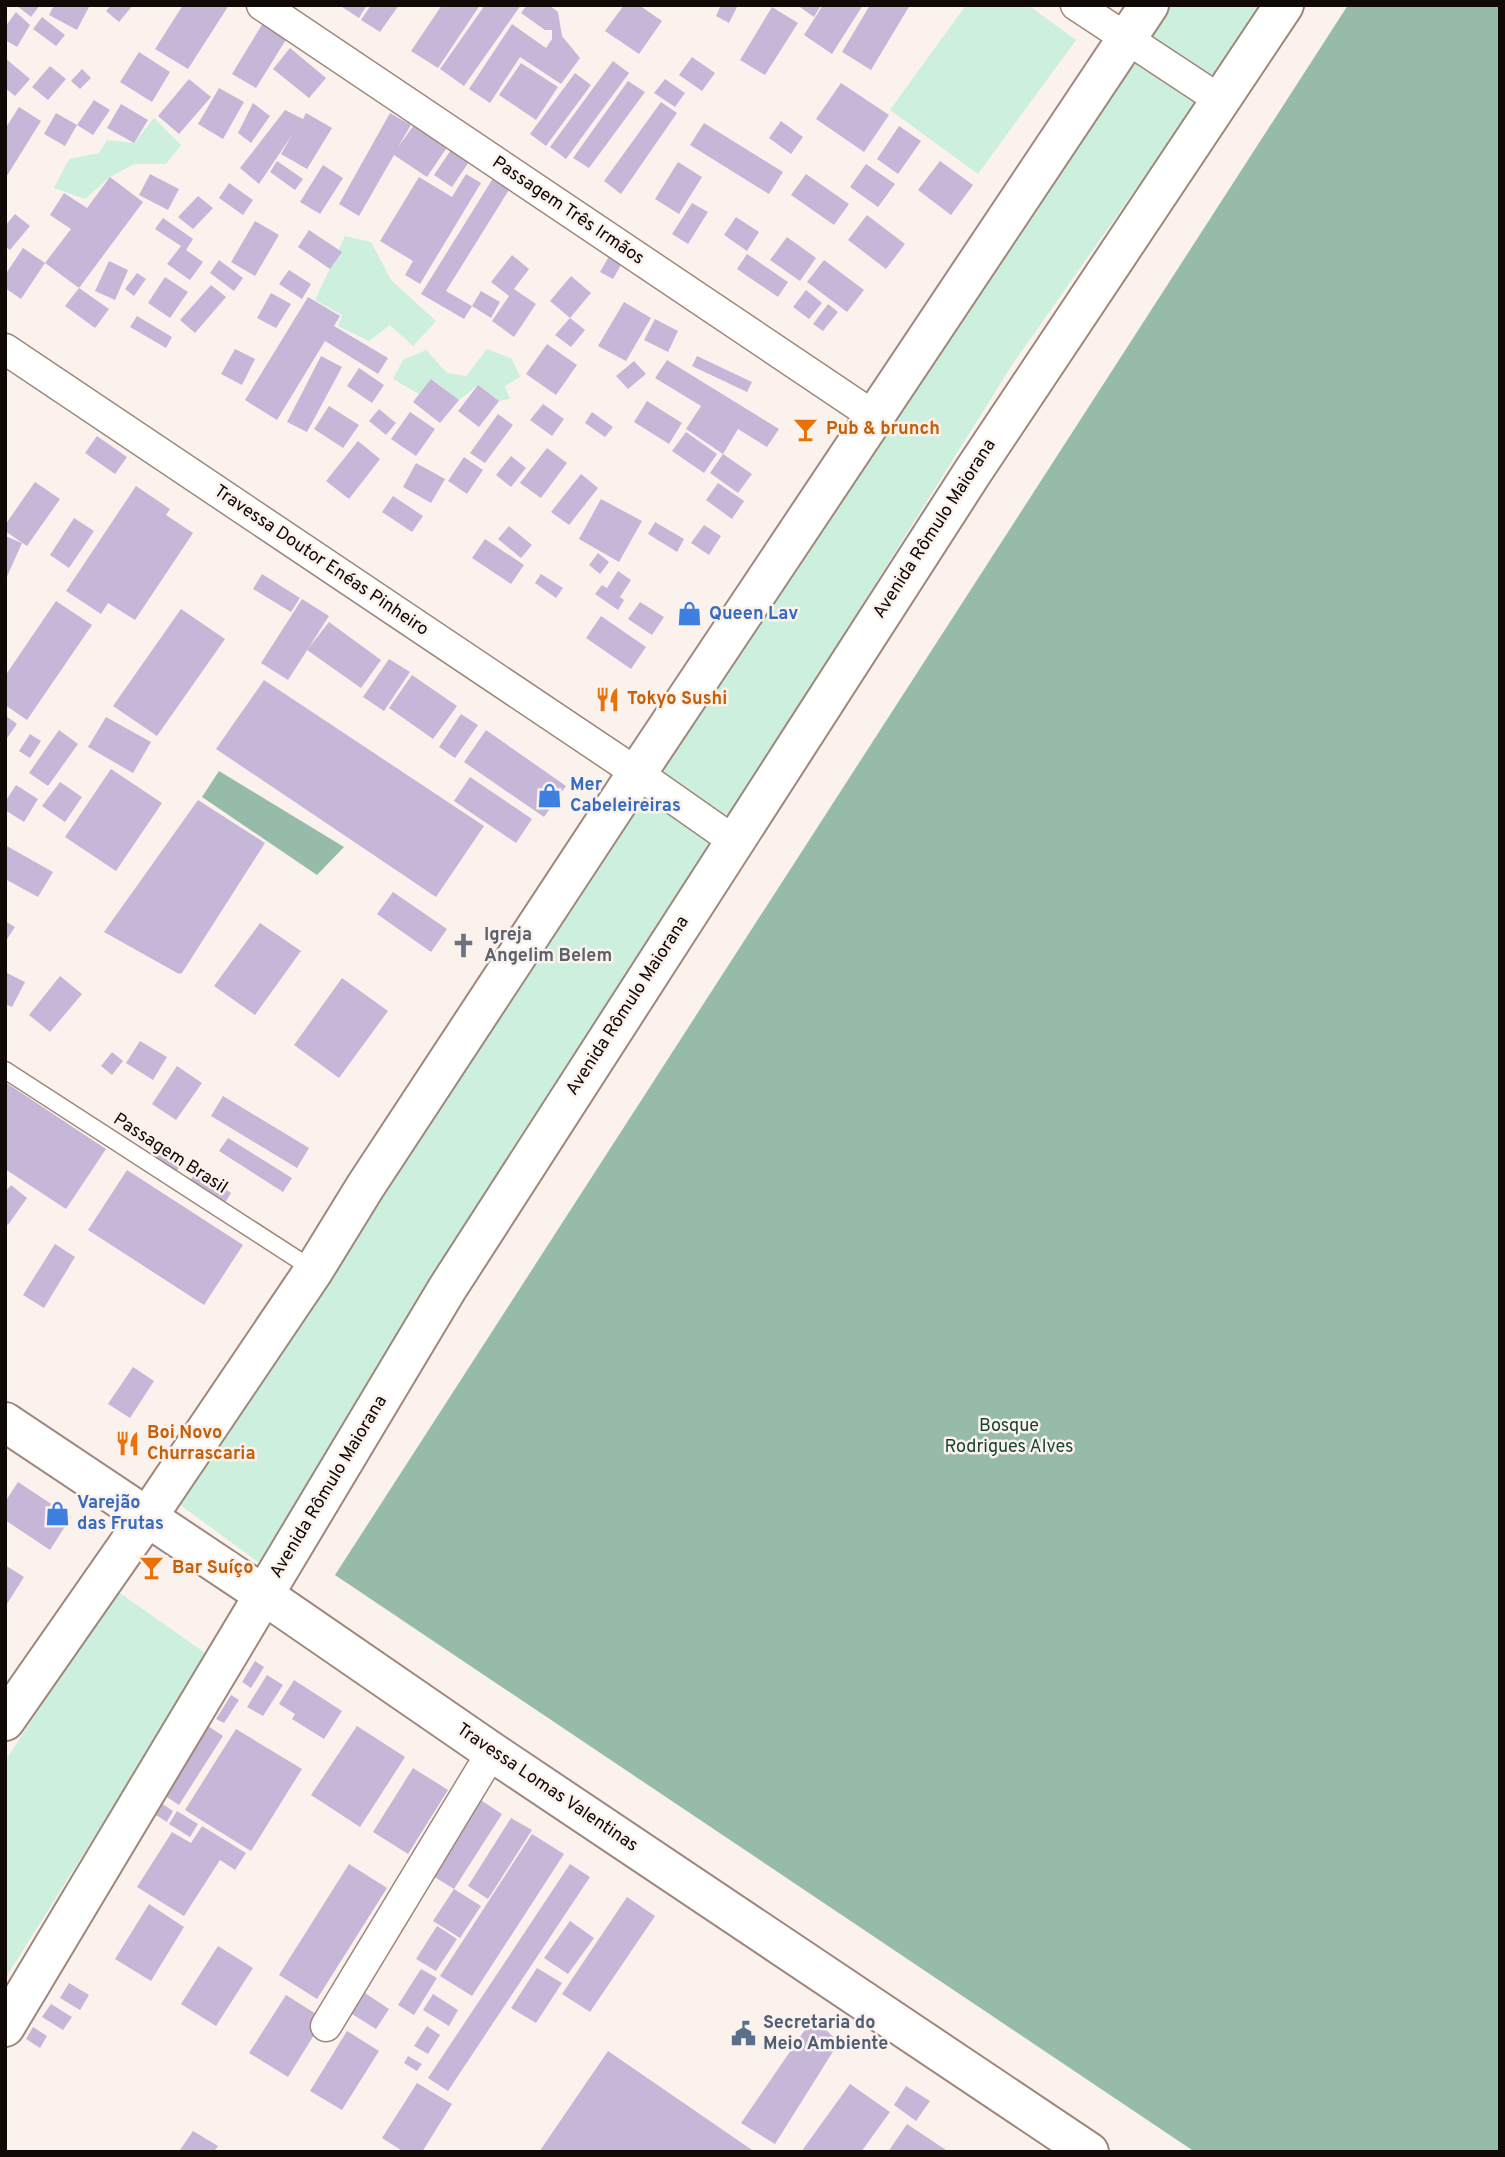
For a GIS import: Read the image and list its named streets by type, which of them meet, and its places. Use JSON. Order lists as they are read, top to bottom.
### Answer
{
  "streets": {
    "street": [
      "Passagem Três Irmãos",
      "Avenida Rômulo Maiorana",
      "Travessa Doutor Enéas Pinheiro",
      "Travessa Lomas Valentinas"
    ],
    "lane": ["Passagem Brasil"]
  },
  "crossings": [
    ["Avenida Rômulo Maiorana", "Travessa Doutor Enéas Pinheiro"],
    ["Avenida Rômulo Maiorana", "Travessa Lomas Valentinas"]
  ],
  "parks": ["Bosque Rodrigues Alves"],
  "places": {
    "bar": ["Pub & brunch", "Bar Suíço"],
    "shop": ["Queen Lav", "Mer Cabeleireiras", "Varejão das Frutas"],
    "restaurant": ["Tokyo Sushi", "Boi Novo Churrascaria"],
    "church": ["Igreja Angelim Belem"],
    "public building": ["Secretaria do Meio Ambiente"]
  }
}
